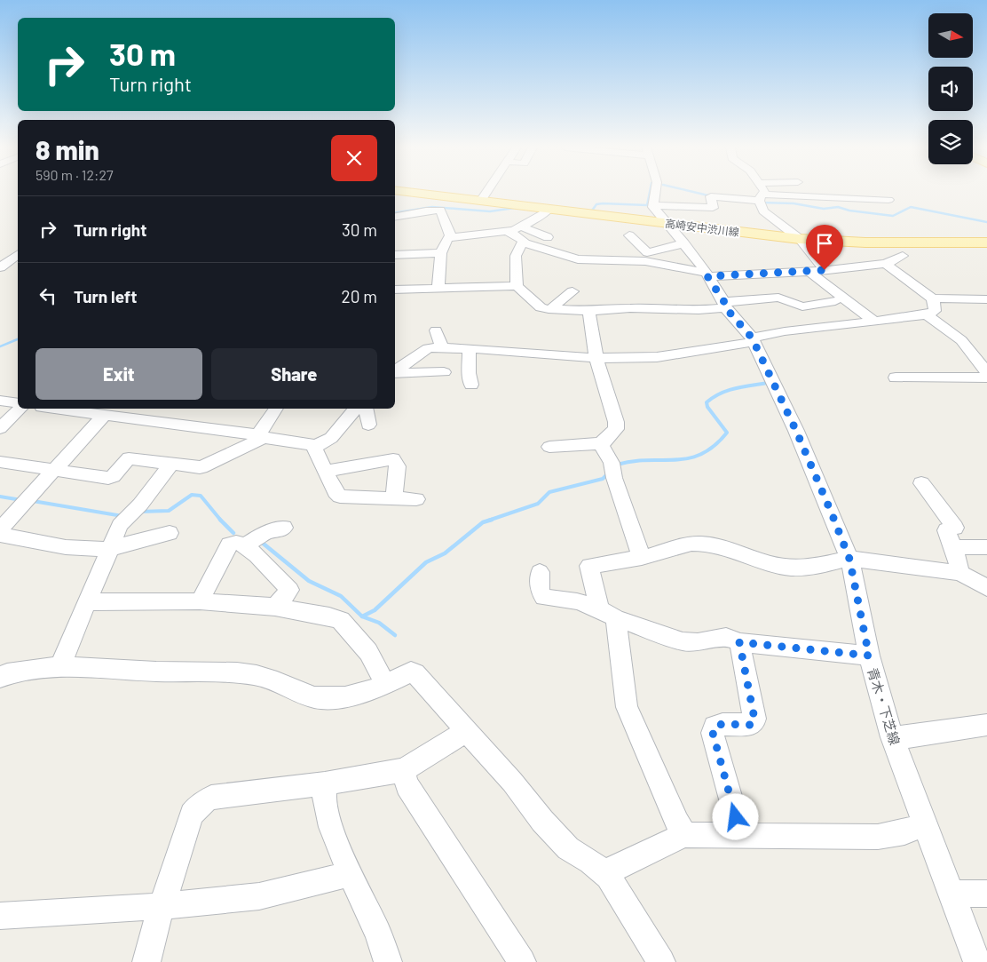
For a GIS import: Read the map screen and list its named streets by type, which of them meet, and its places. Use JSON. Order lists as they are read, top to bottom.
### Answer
{
  "streets": {
    "main road": ["高崎安中渋川線"],
    "street": ["青木・下芝線"]
  },
  "crossings": [
    ["高崎安中渋川線", "青木・下芝線"]
  ],
  "north": "right",
  "page": {
    "turn": ["30 m", "Turn right"],
    "heading": ["8 min", "590 m · 12:27"],
    "list": [
      {
        "name": "Turn right",
        "value": "30 m"
      },
      {
        "name": "Turn left",
        "value": "20 m"
      }
    ],
    "buttons": ["Exit", "Share"]
  }
}
